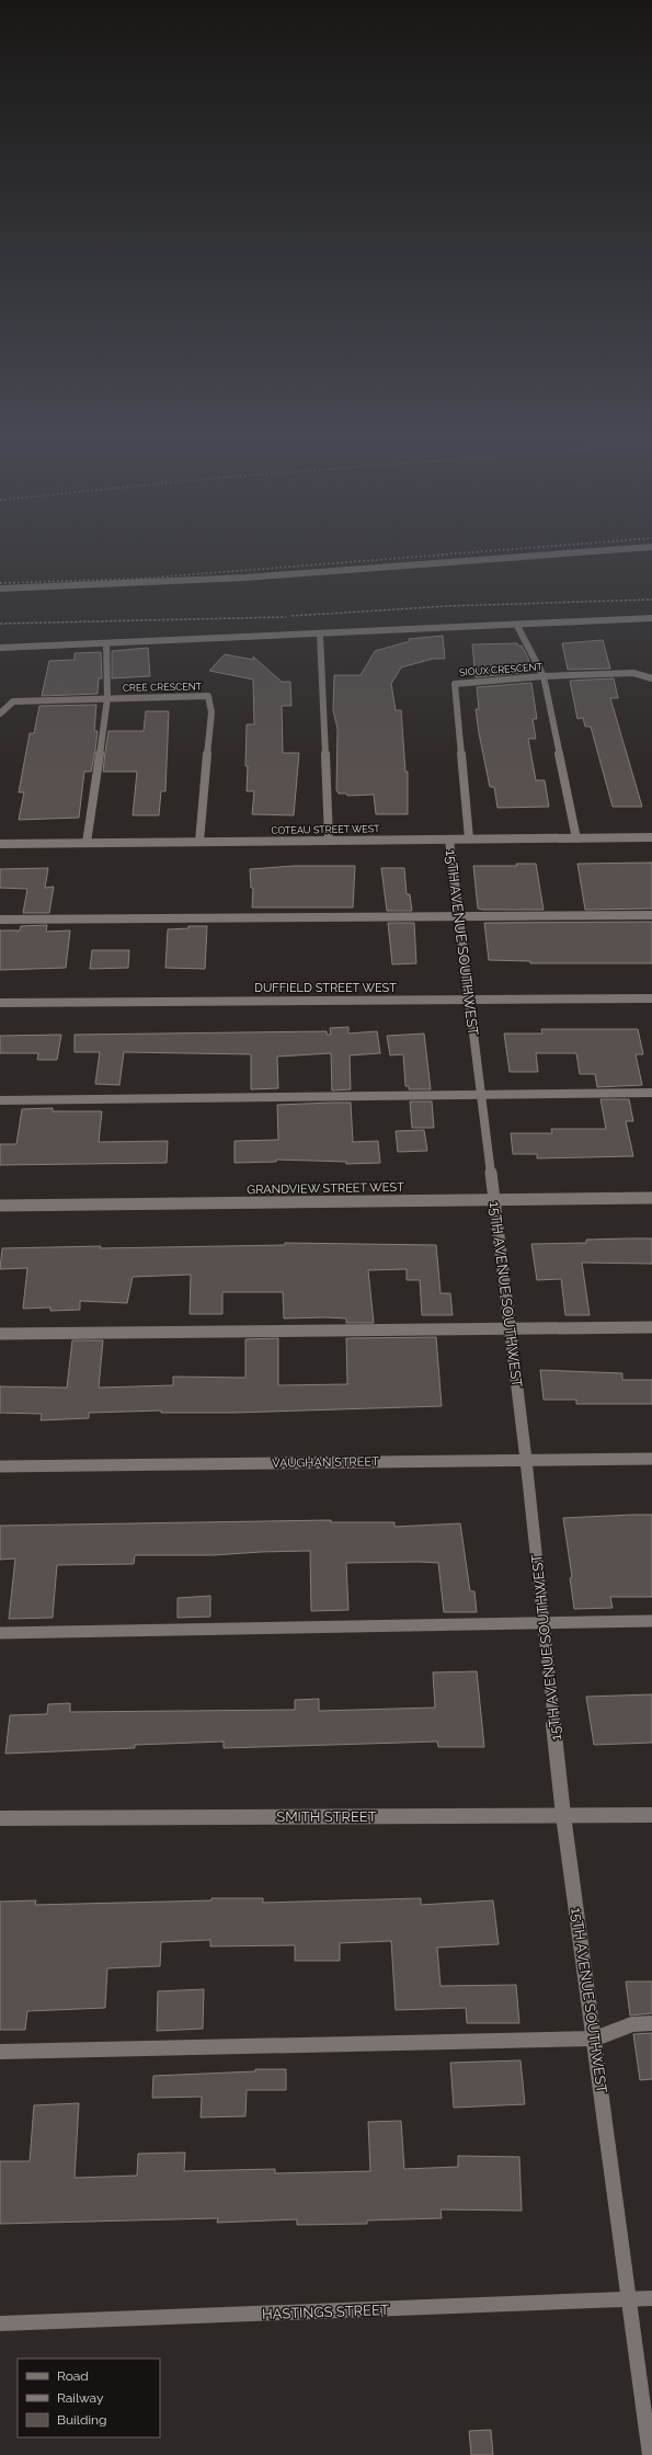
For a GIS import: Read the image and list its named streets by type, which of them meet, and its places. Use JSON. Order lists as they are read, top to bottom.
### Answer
{
  "streets": {
    "street": [
      "SIOUX CRESCENT",
      "CREE CRESCENT",
      "COTEAU STREET WEST",
      "15TH AVENUE SOUTHWEST",
      "DUFFIELD STREET WEST",
      "GRANDVIEW STREET WEST",
      "VAUGHAN STREET",
      "SMITH STREET",
      "HASTINGS STREET"
    ]
  },
  "crossings": [
    ["SIOUX CRESCENT", "COTEAU STREET WEST"],
    ["CREE CRESCENT", "COTEAU STREET WEST"],
    ["COTEAU STREET WEST", "15TH AVENUE SOUTHWEST"],
    ["15TH AVENUE SOUTHWEST", "DUFFIELD STREET WEST"],
    ["15TH AVENUE SOUTHWEST", "GRANDVIEW STREET WEST"],
    ["15TH AVENUE SOUTHWEST", "VAUGHAN STREET"],
    ["15TH AVENUE SOUTHWEST", "SMITH STREET"],
    ["15TH AVENUE SOUTHWEST", "HASTINGS STREET"]
  ],
  "legend": ["Road", "Railway", "Building"]
}
